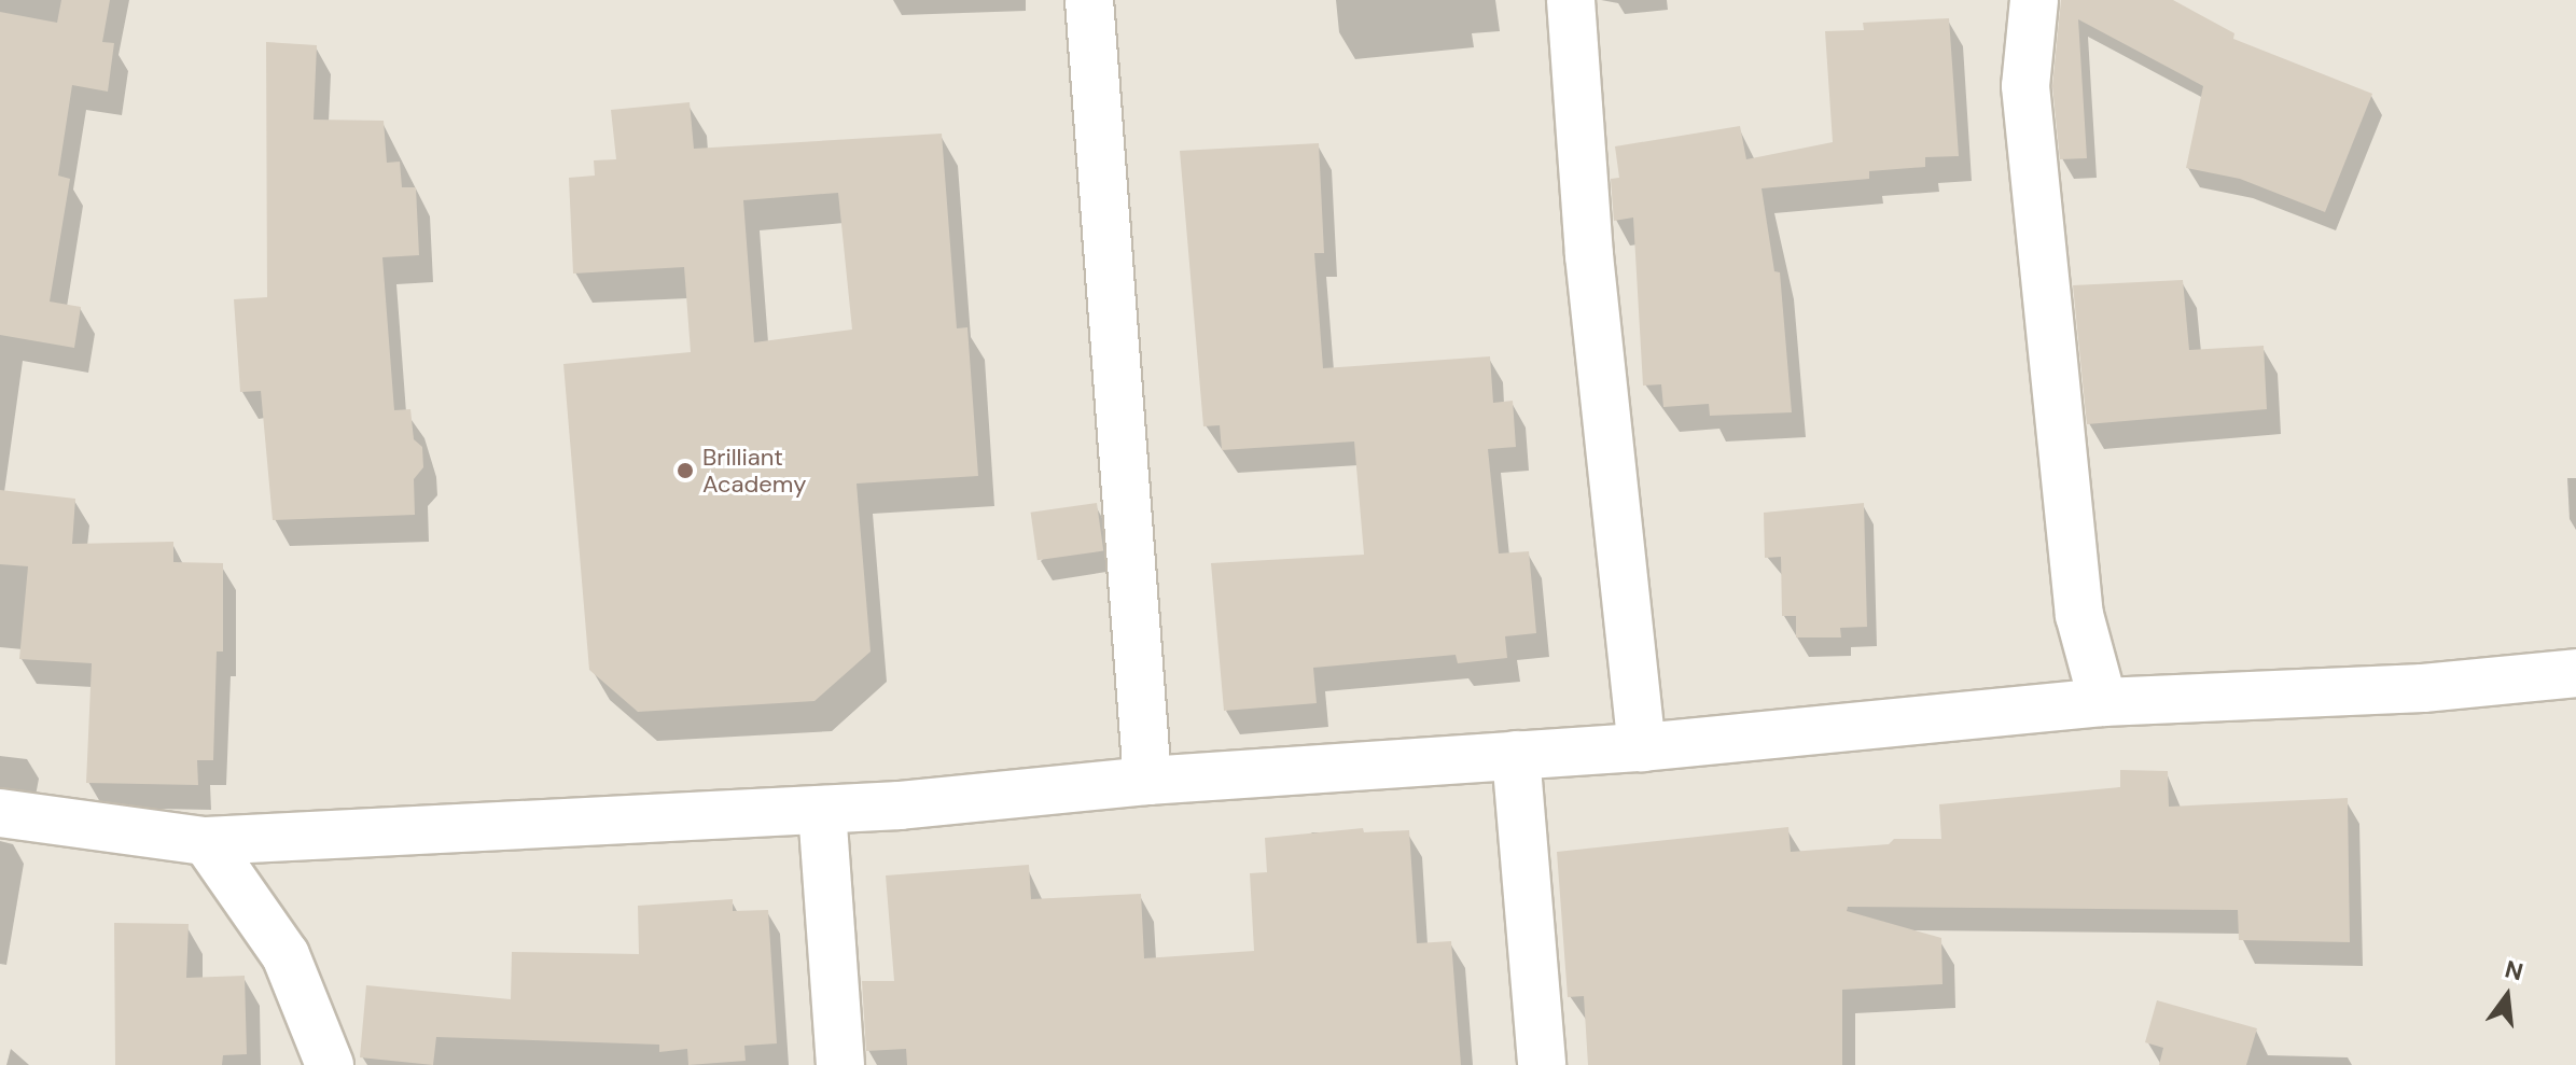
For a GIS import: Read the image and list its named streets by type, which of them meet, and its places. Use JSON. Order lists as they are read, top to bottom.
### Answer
{
  "places": ["Brilliant Academy"],
  "north": "top"
}
